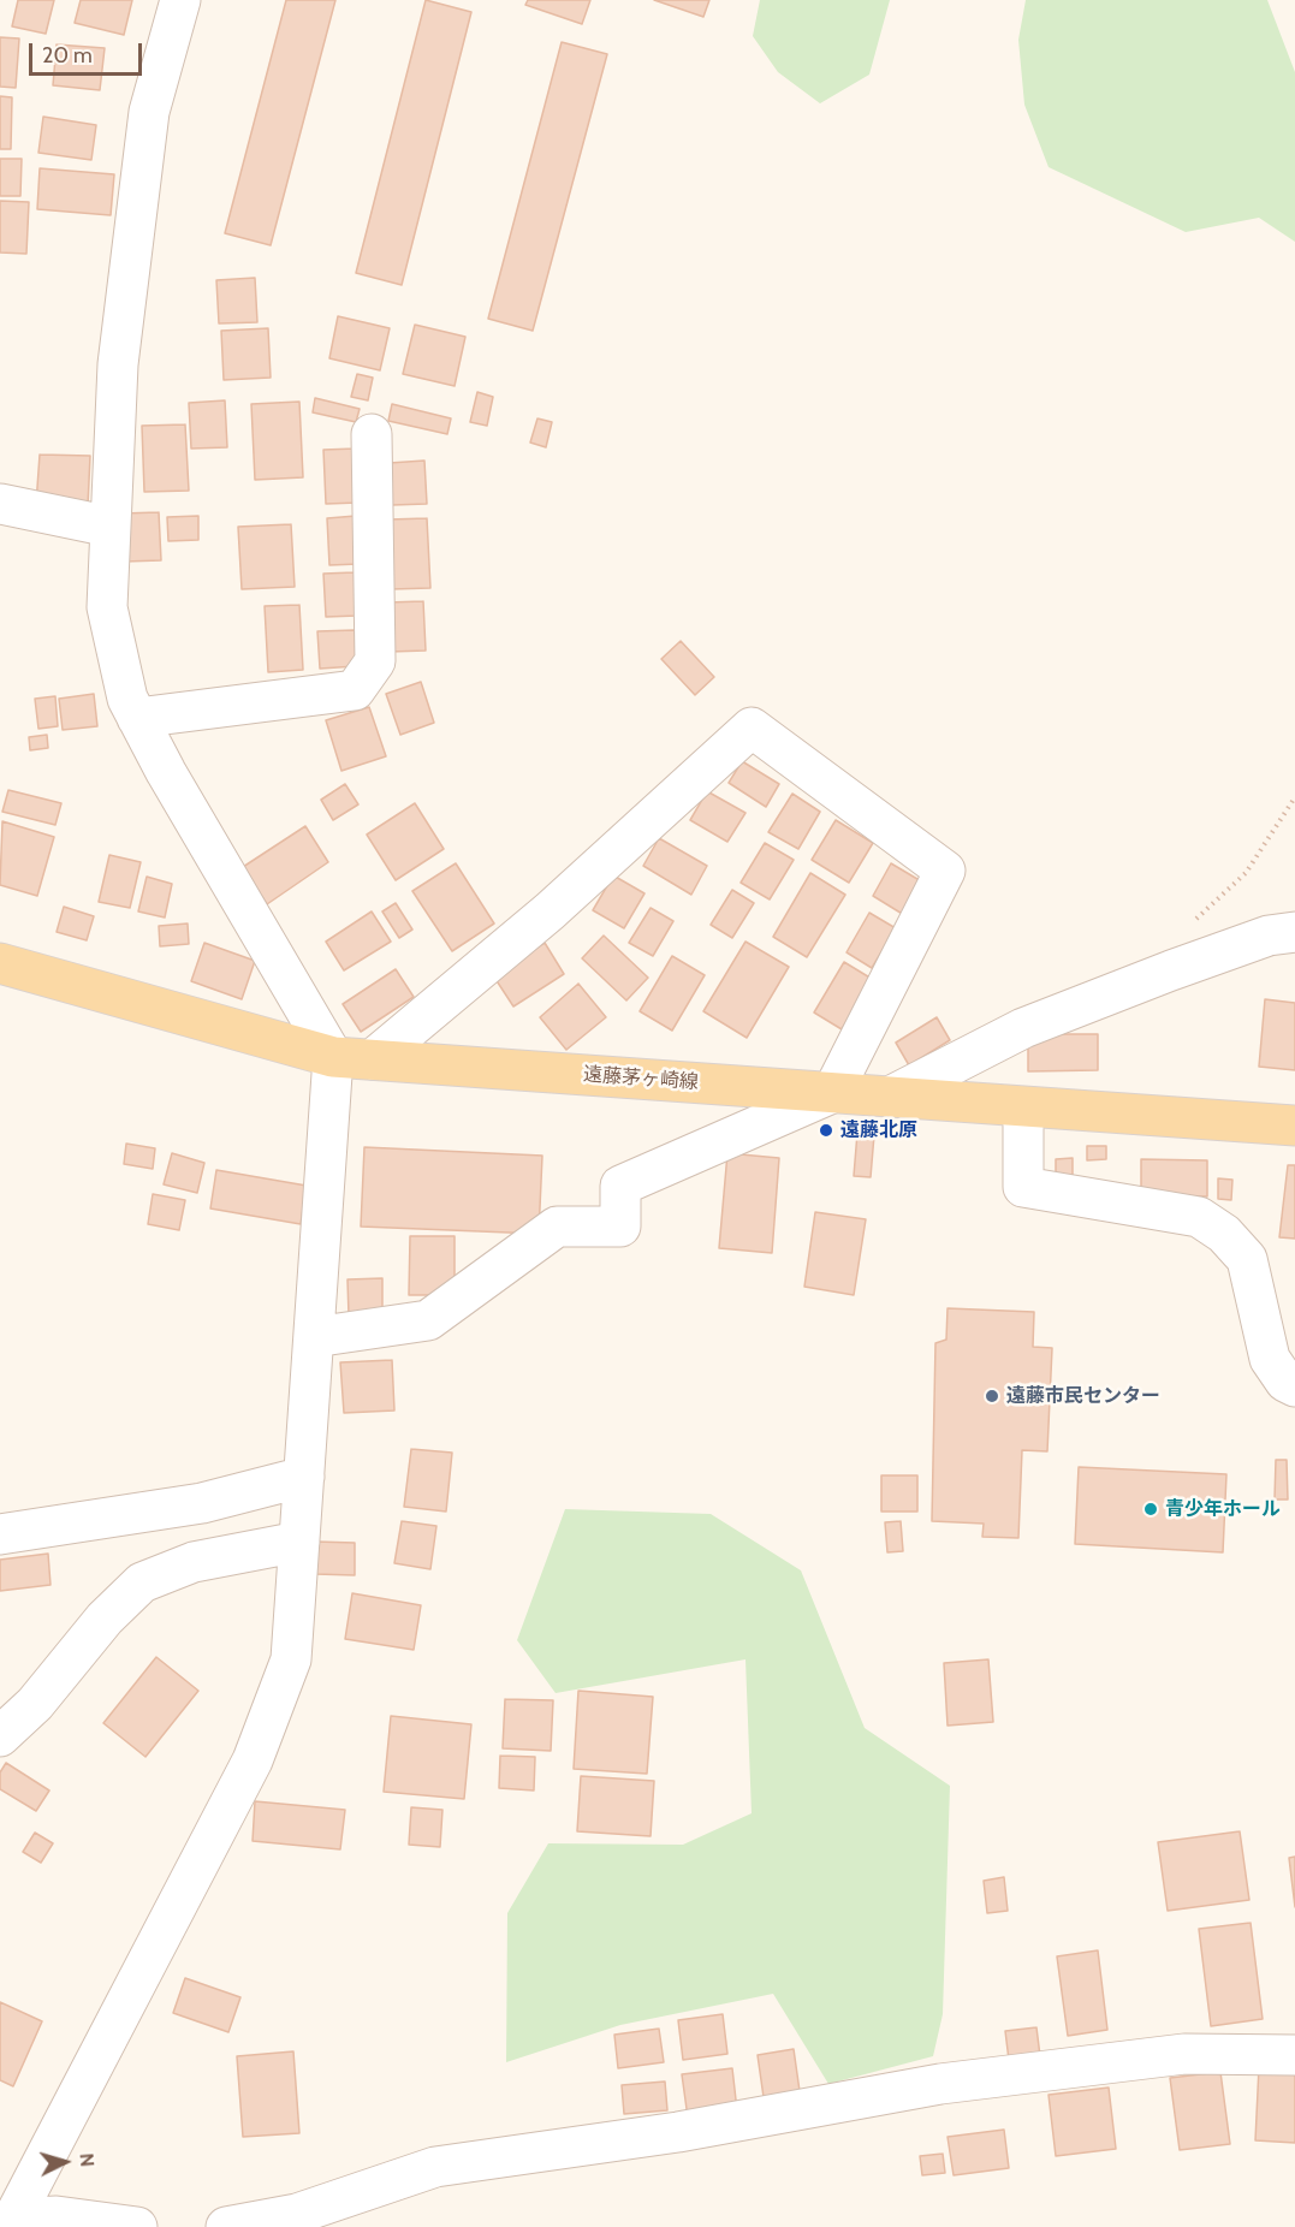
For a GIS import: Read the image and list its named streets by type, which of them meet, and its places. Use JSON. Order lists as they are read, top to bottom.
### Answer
{
  "streets": {
    "main road": ["遠藤茅ヶ崎線"]
  },
  "places": ["遠藤北原", "遠藤市民センター", "青少年ホール"],
  "scale_bar": "20 m",
  "north": "right"
}
